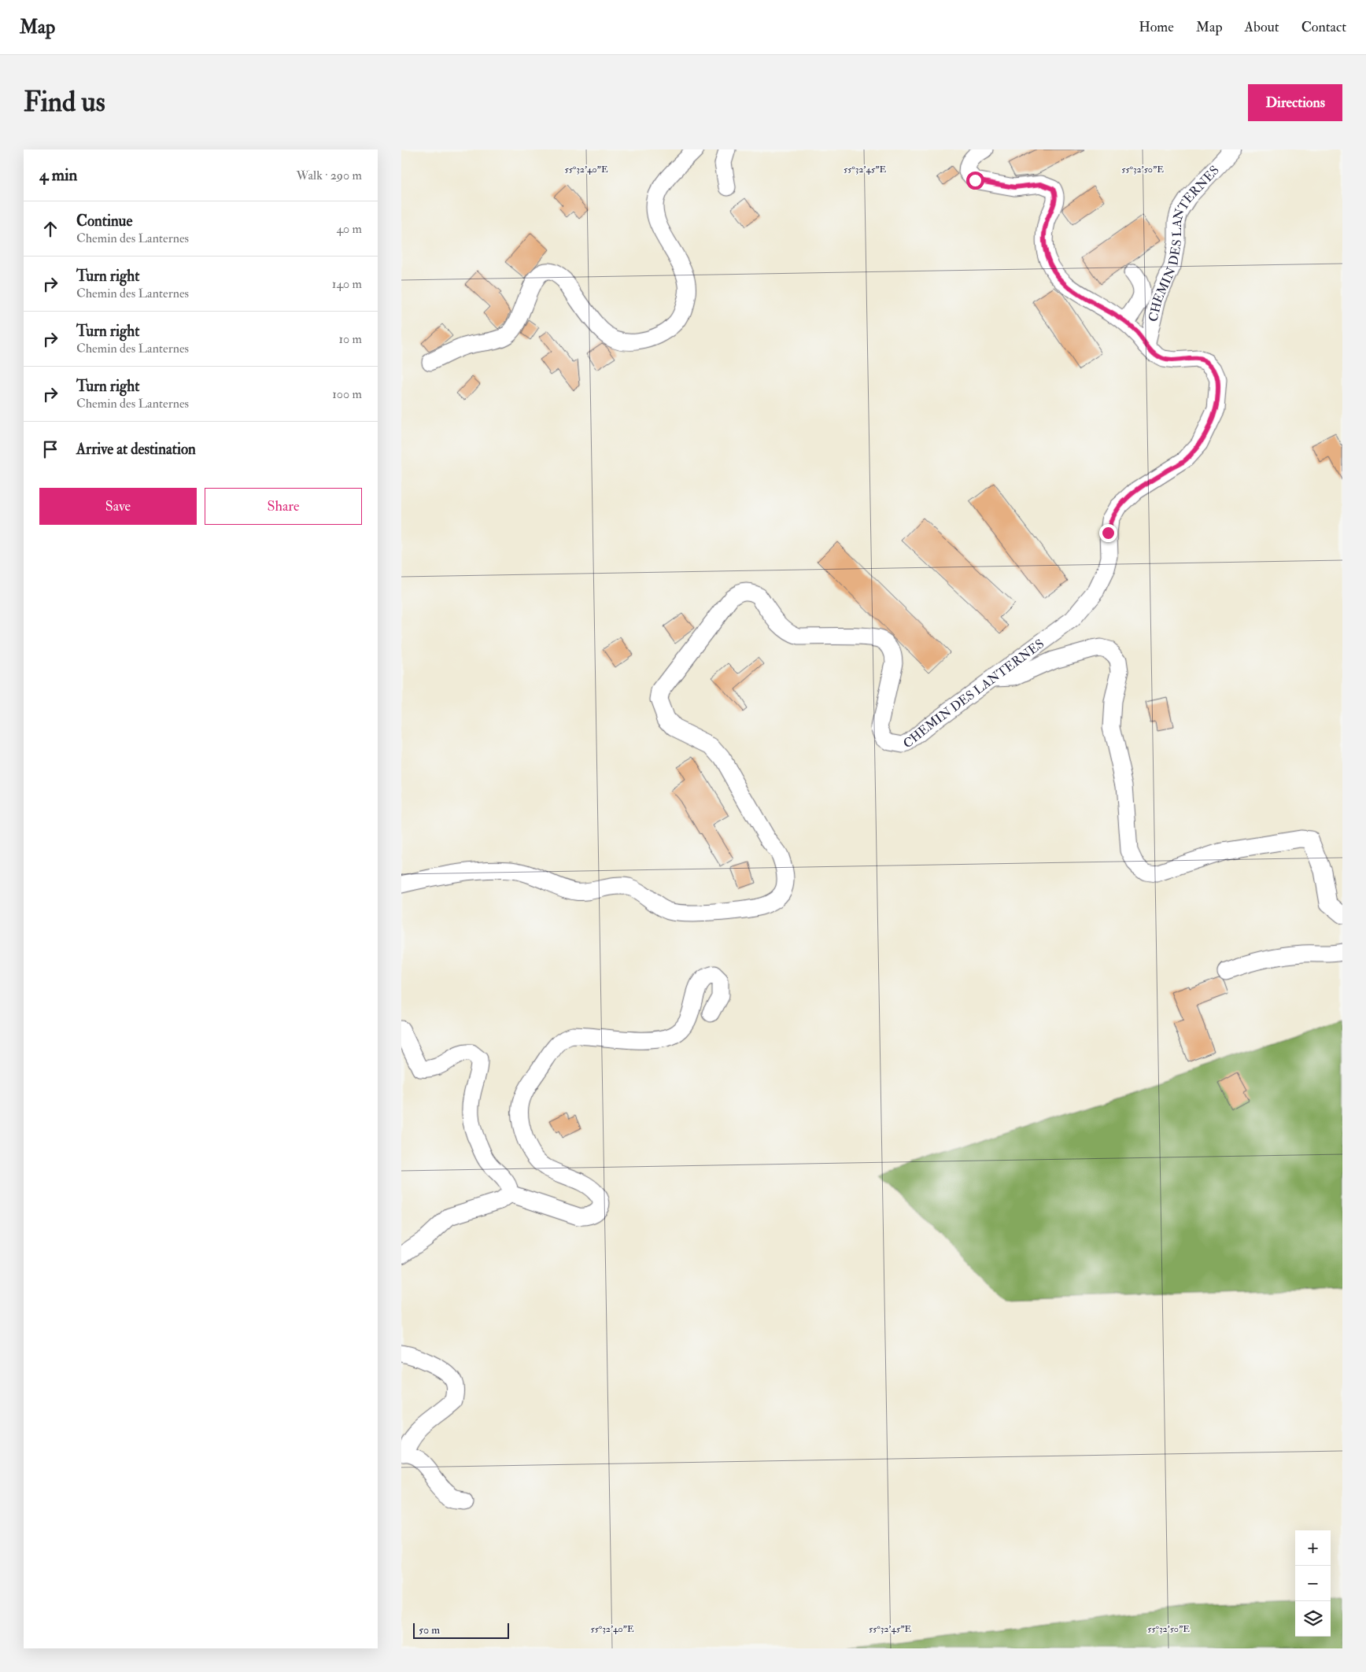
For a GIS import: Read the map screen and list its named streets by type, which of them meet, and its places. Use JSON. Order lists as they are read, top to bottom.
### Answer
{
  "streets": {
    "street": ["CHEMIN DES LANTERNES"]
  },
  "scale_bar": "50 m",
  "page": {
    "header": "Map",
    "nav": [
      "Home",
      "Map",
      "About",
      "Contact"
    ],
    "buttons": [
      "Directions",
      ["Save", "Share"]
    ],
    "title": "Find us",
    "heading": ["4 min", "Walk · 290 m"],
    "list": [
      ["Continue", "Chemin des Lanternes", "40 m"],
      ["Turn right", "Chemin des Lanternes", "140 m"],
      ["Turn right", "Chemin des Lanternes", "10 m"],
      ["Turn right", "Chemin des Lanternes", "100 m"],
      "Arrive at destination"
    ],
    "map_buttons": ["+", "−"],
    "scale": "50 m"
  },
  "coordinates": ["55°32'40\"E", "55°32'45\"E", "55°32'50\"E"]
}
